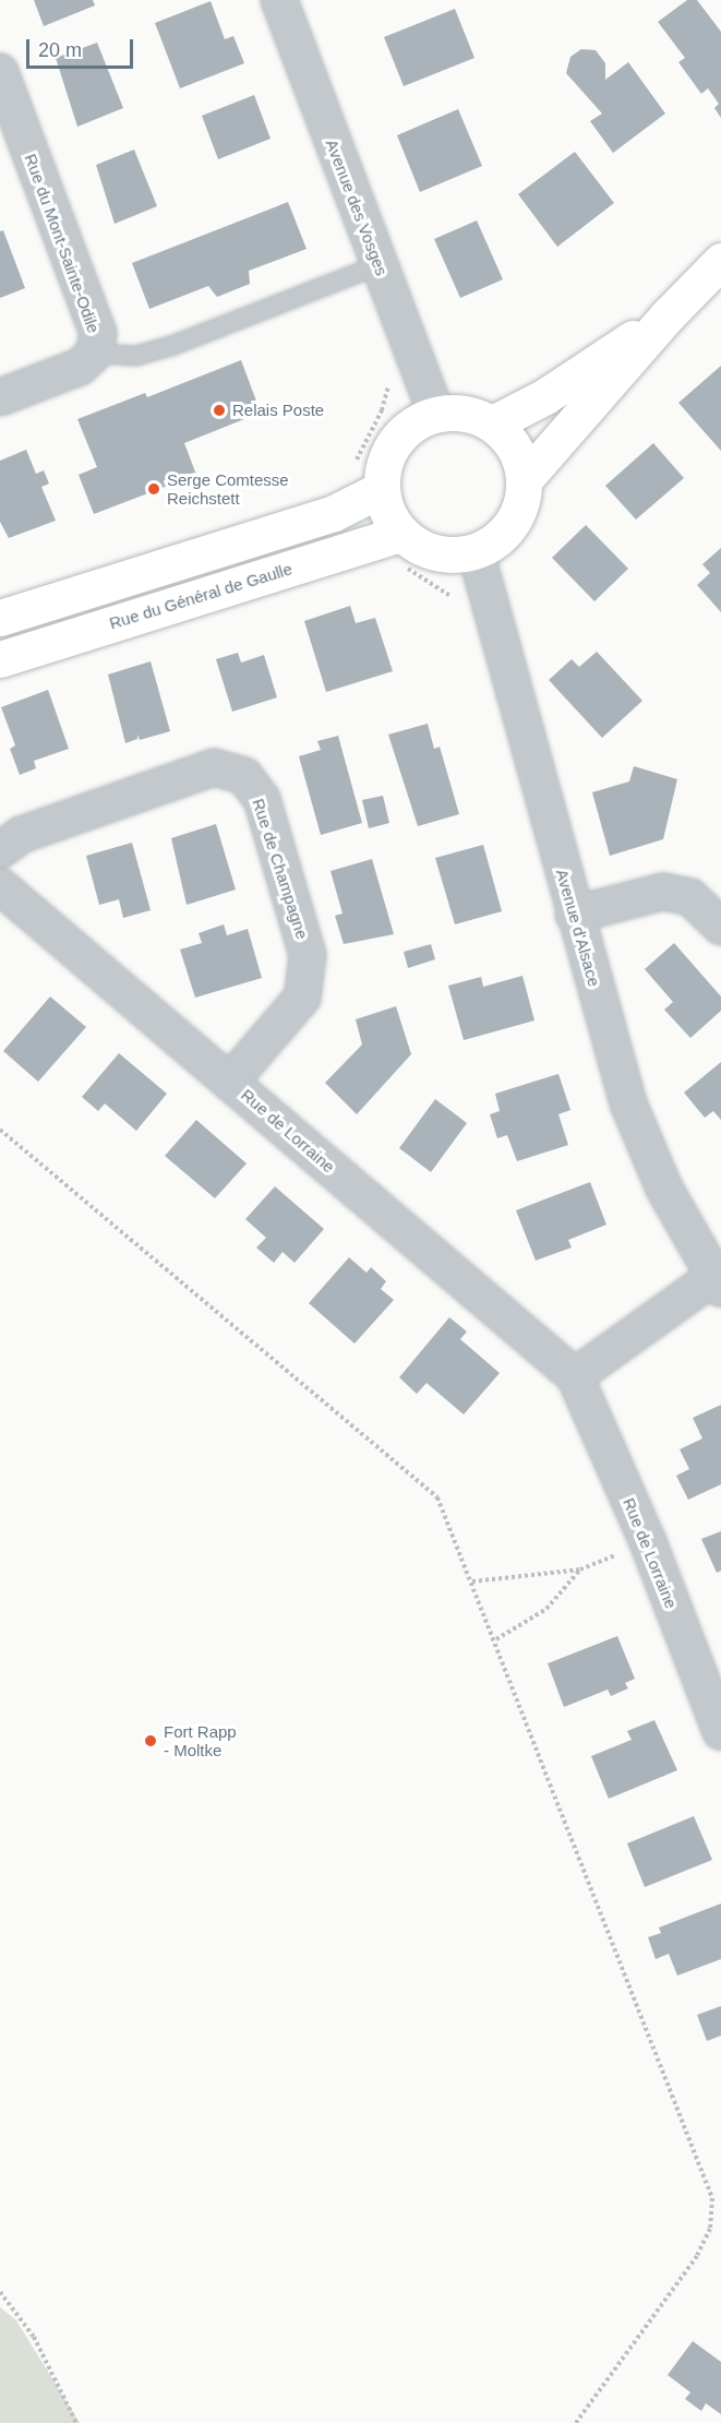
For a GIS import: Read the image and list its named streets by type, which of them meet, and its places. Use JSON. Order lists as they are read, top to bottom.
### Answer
{
  "streets": {
    "main road": ["Rue du Général de Gaulle"],
    "street": [
      "Avenue des Vosges",
      "Rue du Mont-Sainte-Odile",
      "Rue de Champagne",
      "Avenue d'Alsace",
      "Rue de Lorraine"
    ]
  },
  "crossings": [
    ["Avenue des Vosges", "Rue du Général de Gaulle"],
    ["Avenue des Vosges", "Avenue d'Alsace"],
    ["Rue du Général de Gaulle", "Avenue d'Alsace"],
    ["Rue de Champagne", "Rue de Lorraine"]
  ],
  "places": ["Relais Poste", "Serge Comtesse Reichstett", "Fort Rapp - Moltke"],
  "scale_bar": "20 m"
}
